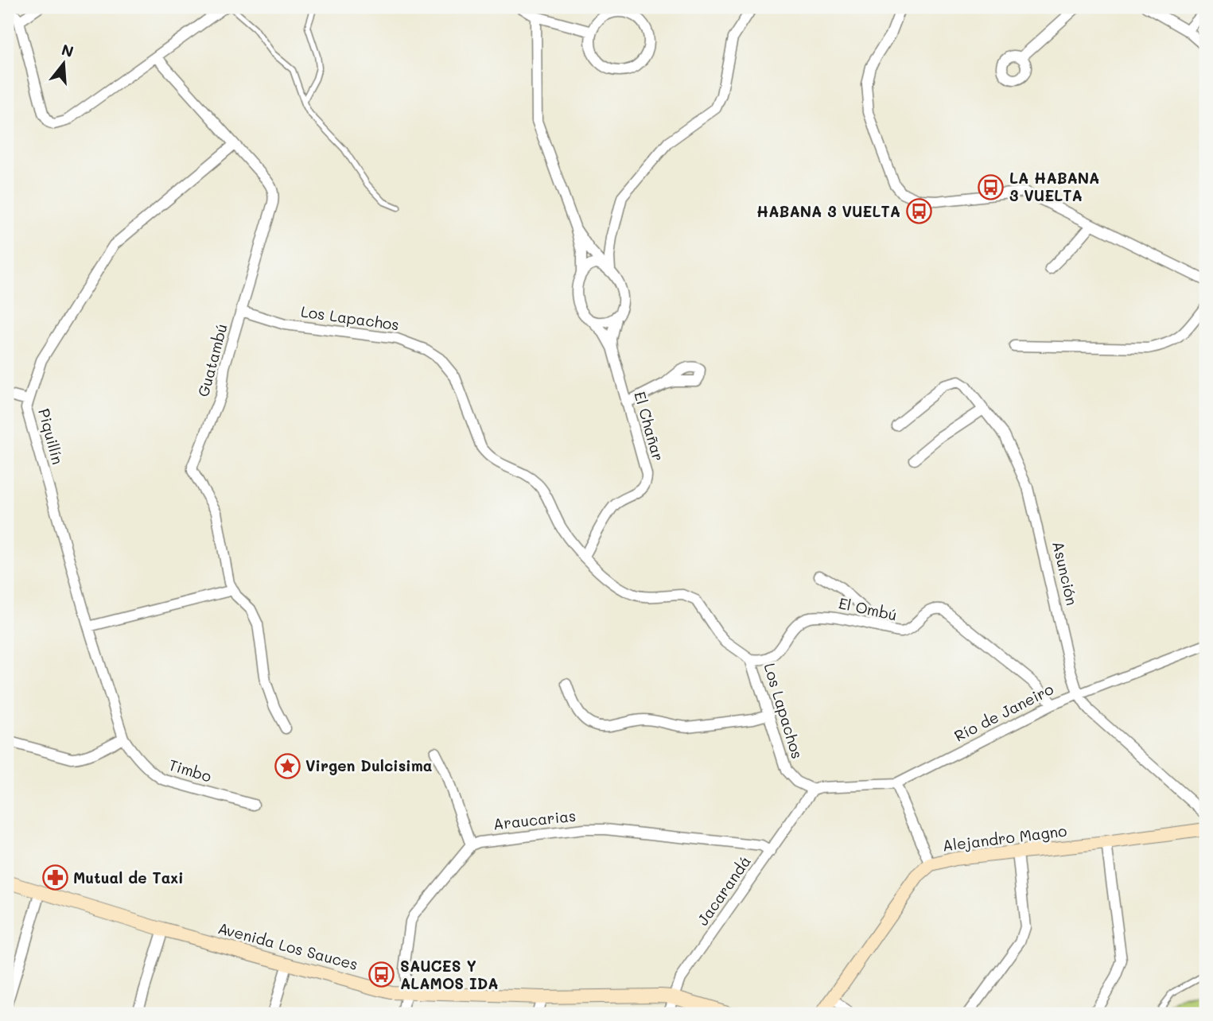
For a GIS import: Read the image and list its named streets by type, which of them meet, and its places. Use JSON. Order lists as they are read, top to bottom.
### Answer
{
  "streets": {
    "main road": ["Alejandro Magno", "Avenida Los Sauces"],
    "street": [
      "Los Lapachos",
      "Guatambú",
      "El Chañar",
      "Piquillín",
      "Asunción",
      "El Ombú",
      "Río de Janeiro",
      "Timbo",
      "Araucarias",
      "Jacarandá"
    ]
  },
  "crossings": [
    ["Los Lapachos", "Guatambú"],
    ["Los Lapachos", "El Chañar"],
    ["Los Lapachos", "El Ombú"],
    ["Los Lapachos", "Río de Janeiro"],
    ["Los Lapachos", "Jacarandá"],
    ["Guatambú", "Piquillín"],
    ["Piquillín", "Timbo"],
    ["Asunción", "Río de Janeiro"],
    ["El Ombú", "Río de Janeiro"],
    ["Río de Janeiro", "Jacarandá"],
    ["Araucarias", "Jacarandá"],
    ["Jacarandá", "Avenida Los Sauces"]
  ],
  "places": {
    "bus stop": ["LA HABANA 3 VUELTA", "HABANA 3 VUELTA", "SAUCES Y ALAMOS IDA"],
    "place": ["Virgen Dulcisima"],
    "pharmacy": ["Mutual de Taxi"]
  },
  "north": "top"
}
